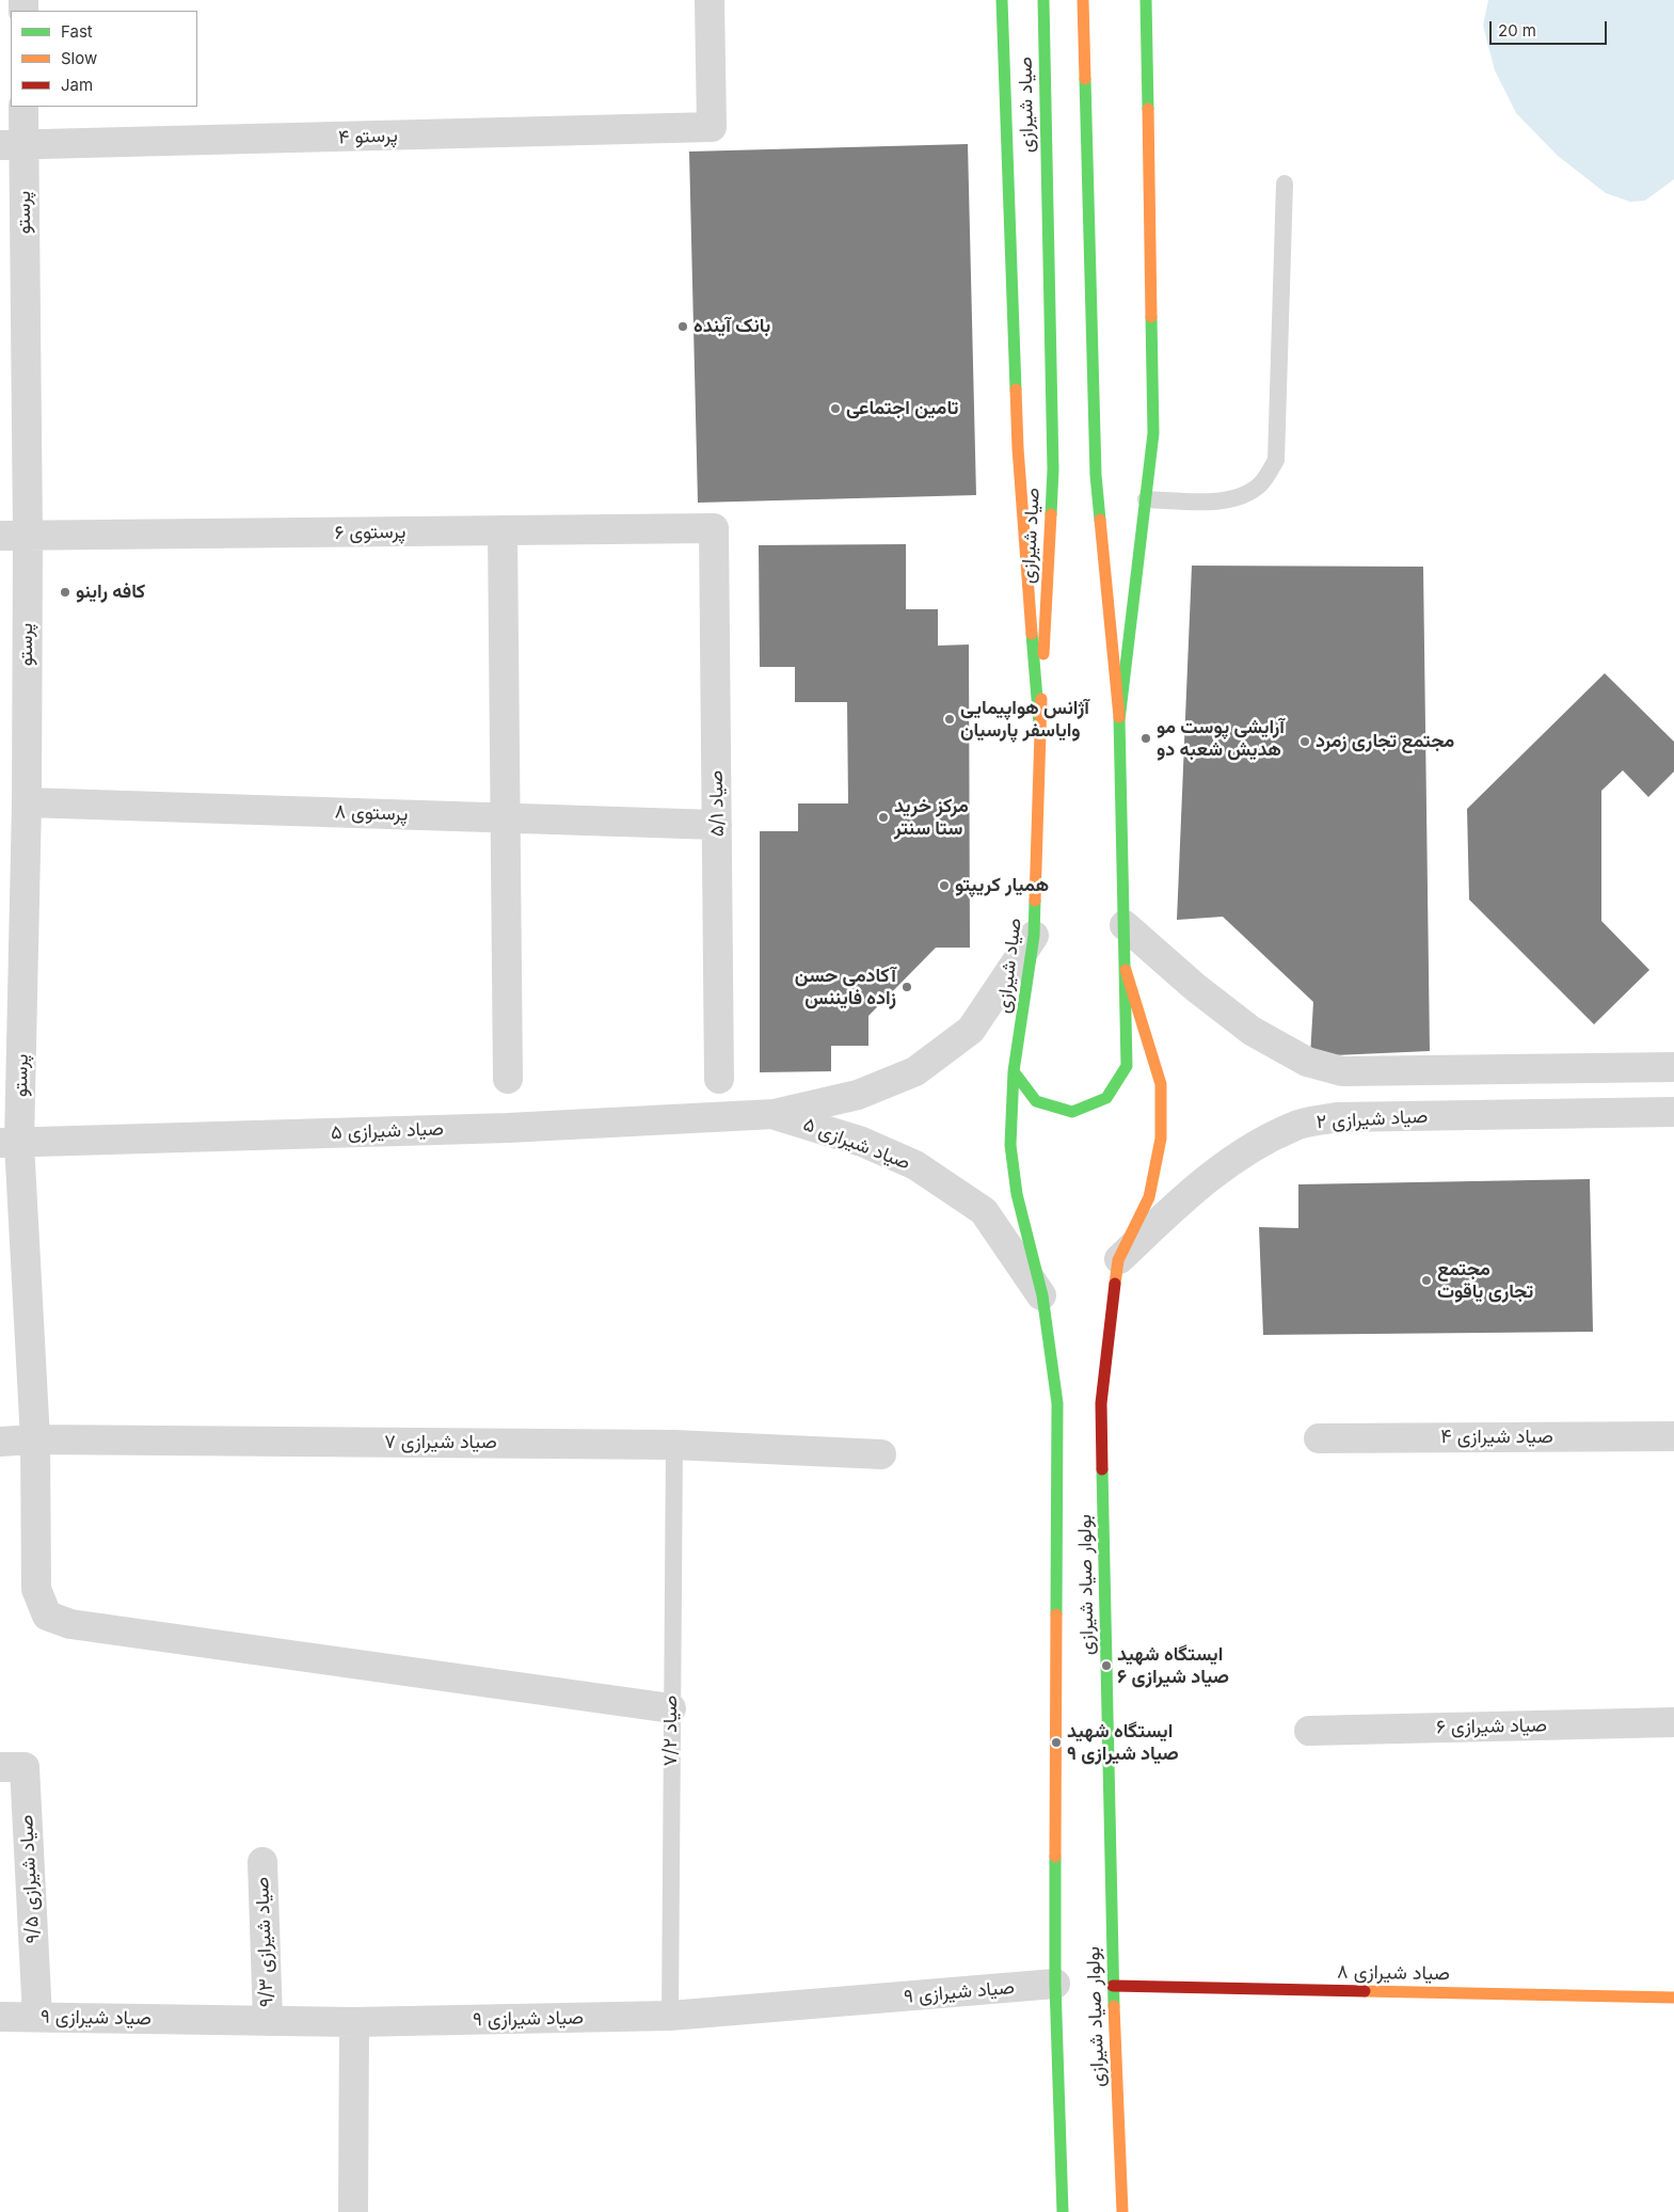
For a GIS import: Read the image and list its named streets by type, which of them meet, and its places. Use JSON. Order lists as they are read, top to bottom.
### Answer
{
  "streets": {
    "main road": ["صیاد شیرازی", "بولوار صیاد شیرازی", "صیاد شیرازی ۸"],
    "street": [
      "پرستو ۴",
      "پرستو",
      "پرستوی ۶",
      "صیاد ۵/۱",
      "پرستوی ۸",
      "صیاد شیرازی ۲",
      "صیاد شیرازی ۵",
      "صیاد شیرازی ۴",
      "صیاد شیرازی ۷",
      "صیاد شیرازی ۶",
      "صیاد شیرازی ۹/۵",
      "صیاد شیرازی ۹/۳",
      "صیاد شیرازی ۹"
    ],
    "lane": ["صیاد ۷/۲"]
  },
  "crossings": [
    ["صیاد شیرازی", "صیاد شیرازی ۵"],
    ["صیاد شیرازی", "بولوار صیاد شیرازی"],
    ["پرستو ۴", "پرستو"],
    ["پرستو", "پرستوی ۶"],
    ["پرستو", "پرستوی ۸"],
    ["پرستو", "صیاد شیرازی ۵"],
    ["پرستو", "صیاد شیرازی ۷"],
    ["پرستو", "صیاد ۷/۲"],
    ["پرستوی ۶", "صیاد ۵/۱"],
    ["صیاد ۵/۱", "پرستوی ۸"],
    ["صیاد شیرازی ۲", "بولوار صیاد شیرازی"],
    ["صیاد شیرازی ۵", "بولوار صیاد شیرازی"],
    ["صیاد شیرازی ۷", "صیاد ۷/۲"],
    ["بولوار صیاد شیرازی", "صیاد شیرازی ۸"],
    ["بولوار صیاد شیرازی", "صیاد شیرازی ۹"],
    ["صیاد ۷/۲", "صیاد شیرازی ۹"],
    ["صیاد شیرازی ۹/۵", "صیاد شیرازی ۹"],
    ["صیاد شیرازی ۹/۳", "صیاد شیرازی ۹"]
  ],
  "places": [
    "بانک آینده",
    "تامین اجتماعی",
    "کافه راینو",
    "آژانس هواپیمایی وایاسفر پارسیان",
    "آرایشی پوست مو هدیش شعبه دو",
    "مجتمع تجاری زمرد",
    "مرکز خرید ستا سنتر",
    "همیار کریپتو",
    "آکادمی حسن زاده فایننس",
    "مجتمع تجاری یاقوت",
    "ایستگاه شهید صیاد شیرازی ۶",
    "ایستگاه شهید صیاد شیرازی ۹"
  ],
  "legend": ["Fast", "Slow", "Jam"],
  "scale_bar": "20 m"
}
